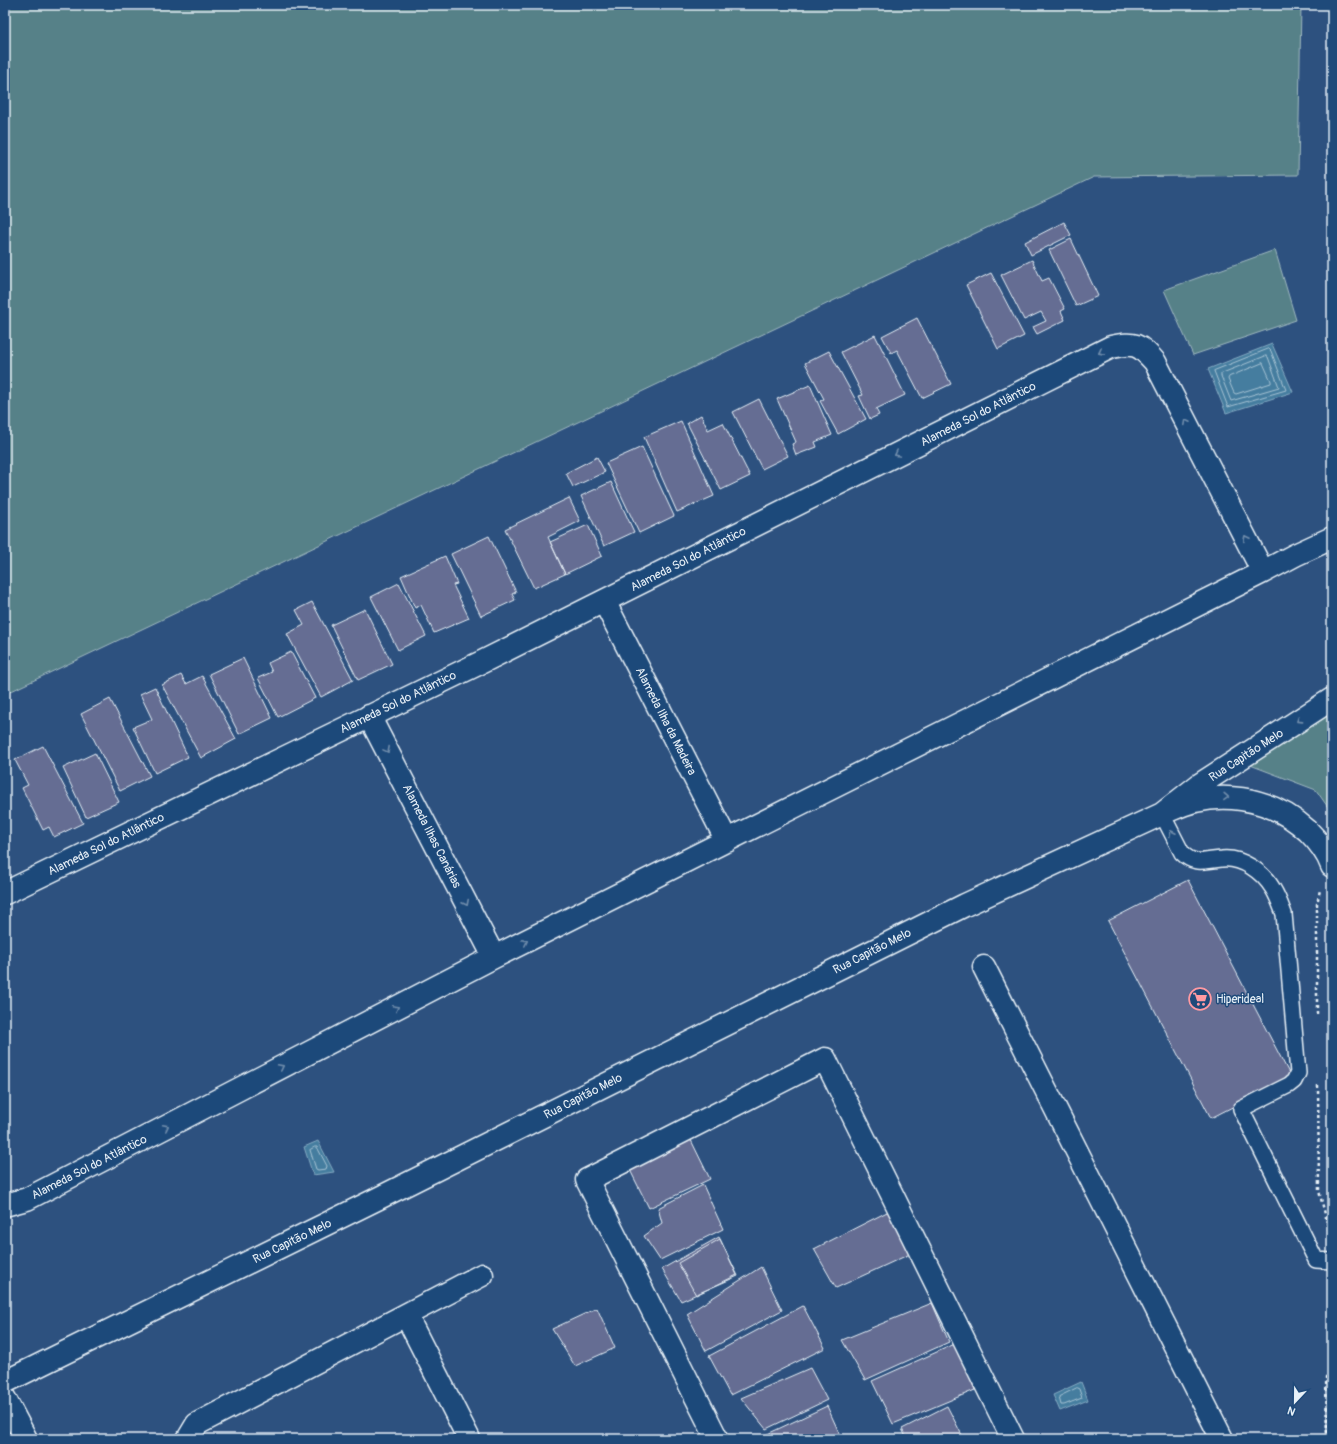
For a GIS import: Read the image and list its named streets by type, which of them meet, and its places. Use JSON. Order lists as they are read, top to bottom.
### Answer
{
  "streets": {
    "street": [
      "Alameda Sol do Atlântico",
      "Alameda Ilha da Madeira",
      "Rua Capitão Melo",
      "Alameda Ilhas Canárias"
    ]
  },
  "crossings": [
    ["Alameda Sol do Atlântico", "Alameda Ilha da Madeira"],
    ["Alameda Sol do Atlântico", "Alameda Ilhas Canárias"]
  ],
  "one_way": ["Alameda Ilhas Canárias"],
  "places": {
    "supermarket": ["Hiperideal"]
  },
  "north": "bottom"
}
